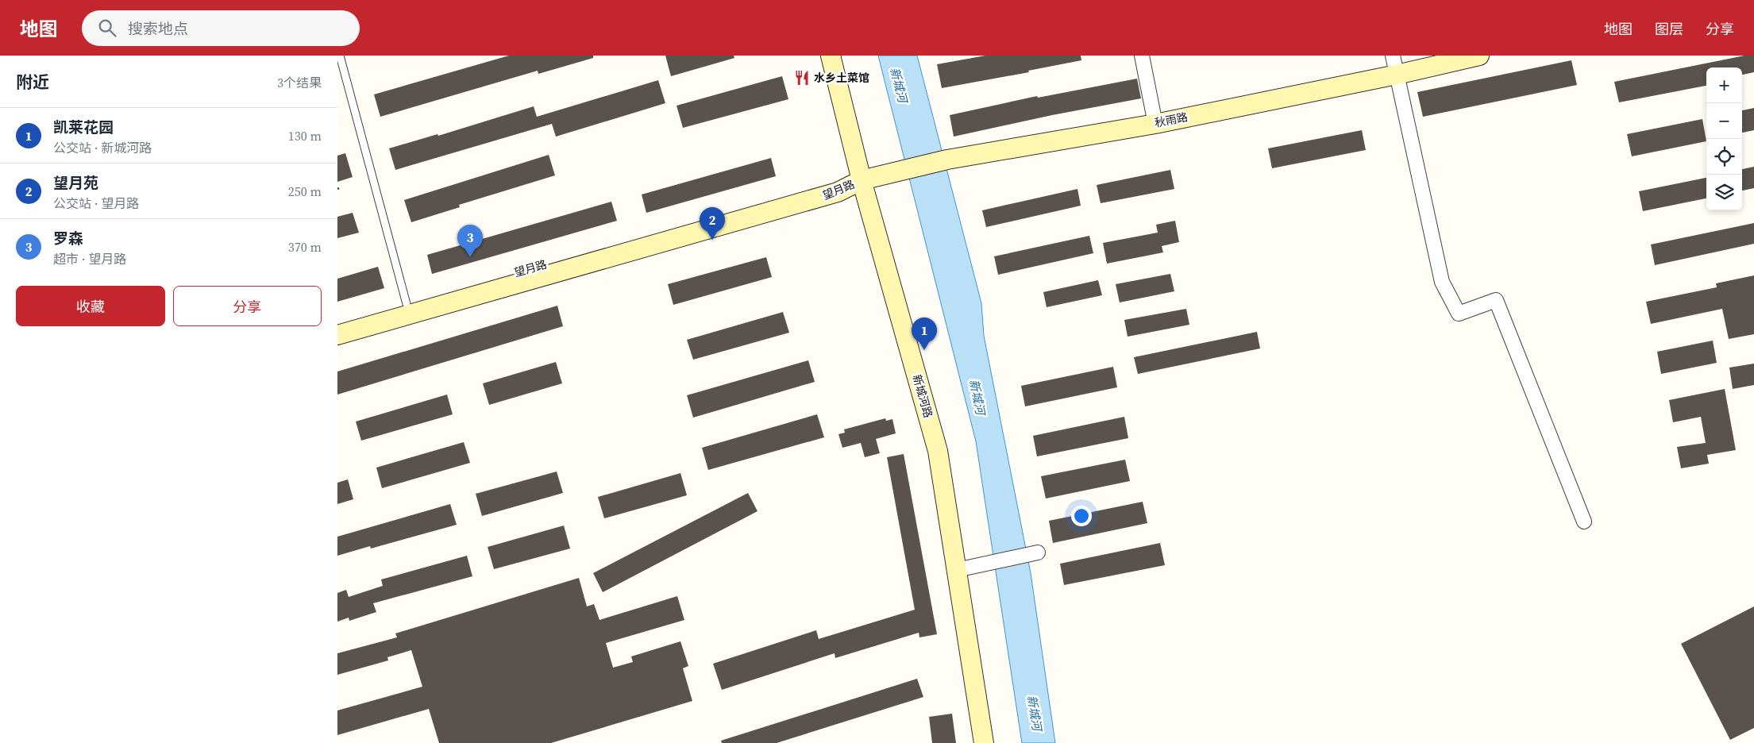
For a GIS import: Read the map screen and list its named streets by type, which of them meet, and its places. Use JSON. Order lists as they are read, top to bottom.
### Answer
{
  "streets": {
    "street": ["秋雨路", "望月路", "新城河路"]
  },
  "crossings": [
    ["秋雨路", "望月路"],
    ["秋雨路", "新城河路"],
    ["望月路", "新城河路"]
  ],
  "water": ["新城河"],
  "places": {
    "restaurant": ["水乡土菜馆"]
  },
  "page": {
    "header": "地图",
    "search": "搜索地点",
    "nav": ["地图", "图层", "分享"],
    "heading": ["附近", "3个结果"],
    "map_buttons": ["+", "−"],
    "list": [
      {
        "mark": "1",
        "name": "凯莱花园",
        "note": "公交站 · 新城河路",
        "value": "130 m"
      },
      {
        "mark": "2",
        "name": "望月苑",
        "note": "公交站 · 望月路",
        "value": "250 m"
      },
      {
        "mark": "3",
        "name": "罗森",
        "note": "超市 · 望月路",
        "value": "370 m"
      }
    ],
    "pins": ["2", "3", "1"],
    "buttons": ["收藏", "分享"]
  }
}
